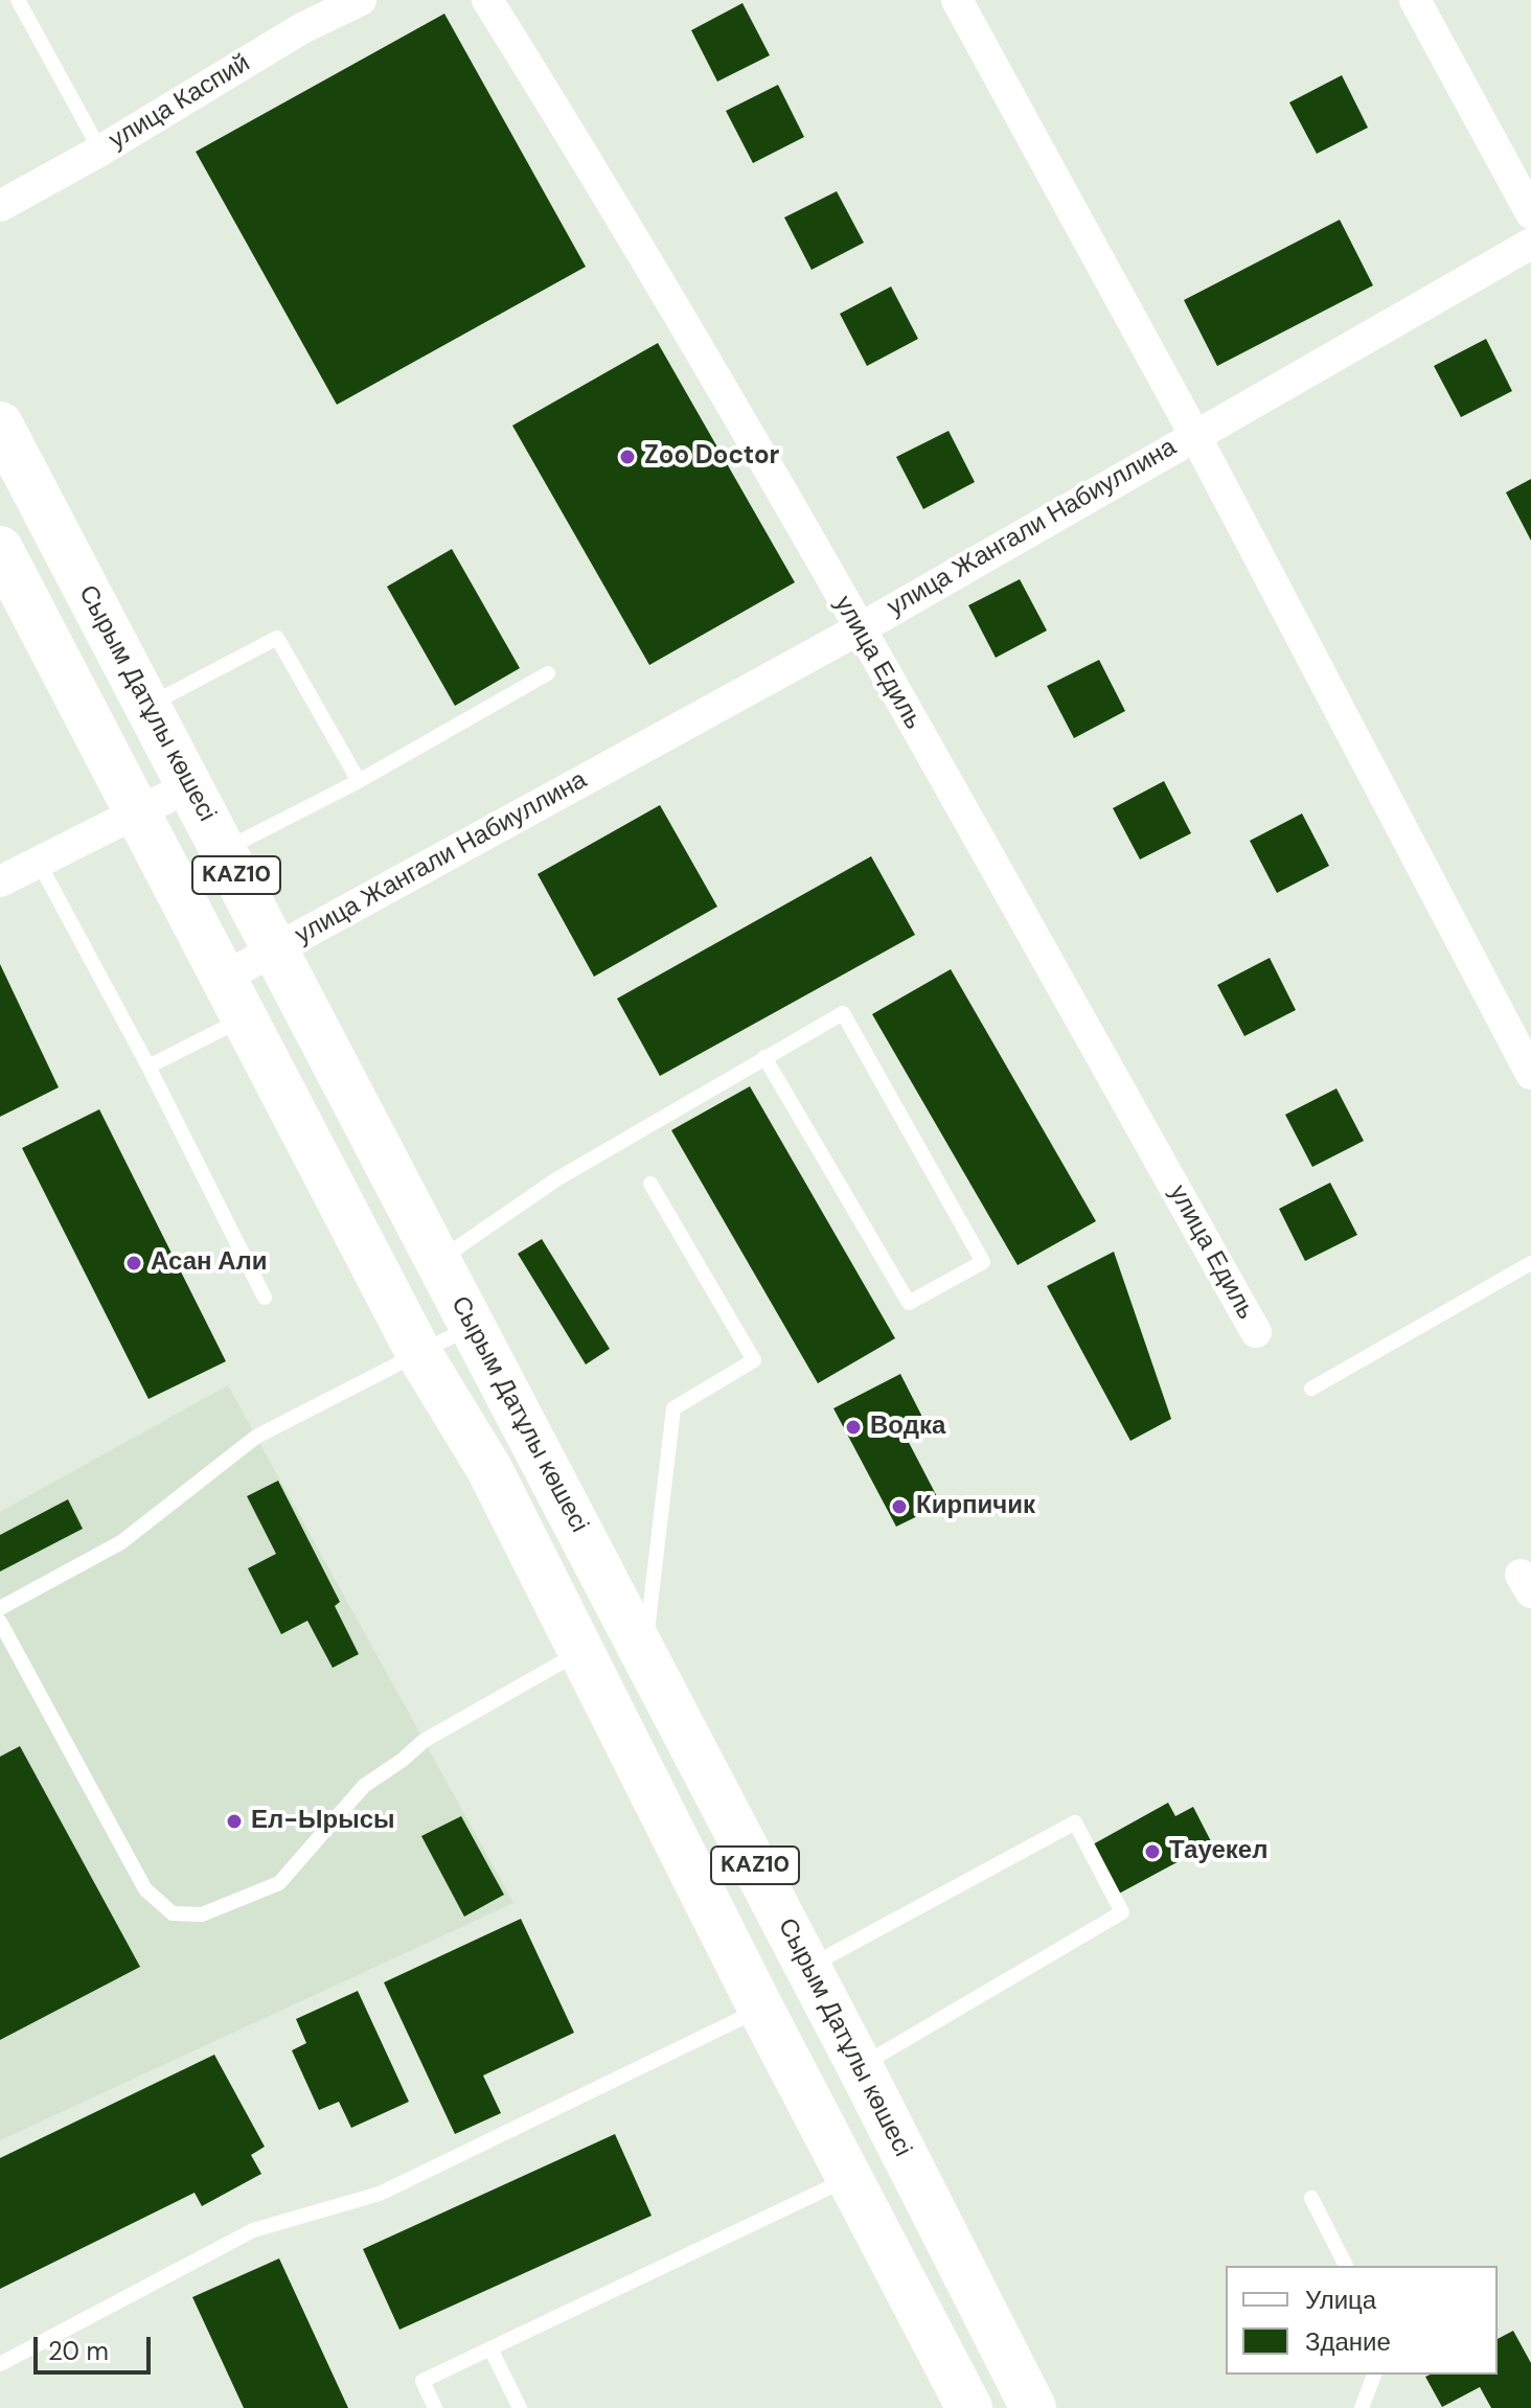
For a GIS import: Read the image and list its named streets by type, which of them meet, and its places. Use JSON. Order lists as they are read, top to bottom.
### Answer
{
  "streets": {
    "highway": ["Сырым Датұлы көшесі", "KAZ10"],
    "street": ["улица Каспий", "улица Жангали Набиуллина", "улица Едиль"]
  },
  "crossings": [
    ["улица Жангали Набиуллина", "улица Едиль"],
    ["улица Жангали Набиуллина", "Сырым Датұлы көшесі"]
  ],
  "places": [
    "Zoo Doctor",
    "Асан Али",
    "Водка",
    "Кирпичик",
    "Ел-Ырысы",
    "Тауекел"
  ],
  "legend": ["Улица", "Здание"],
  "scale_bar": "20 m"
}
